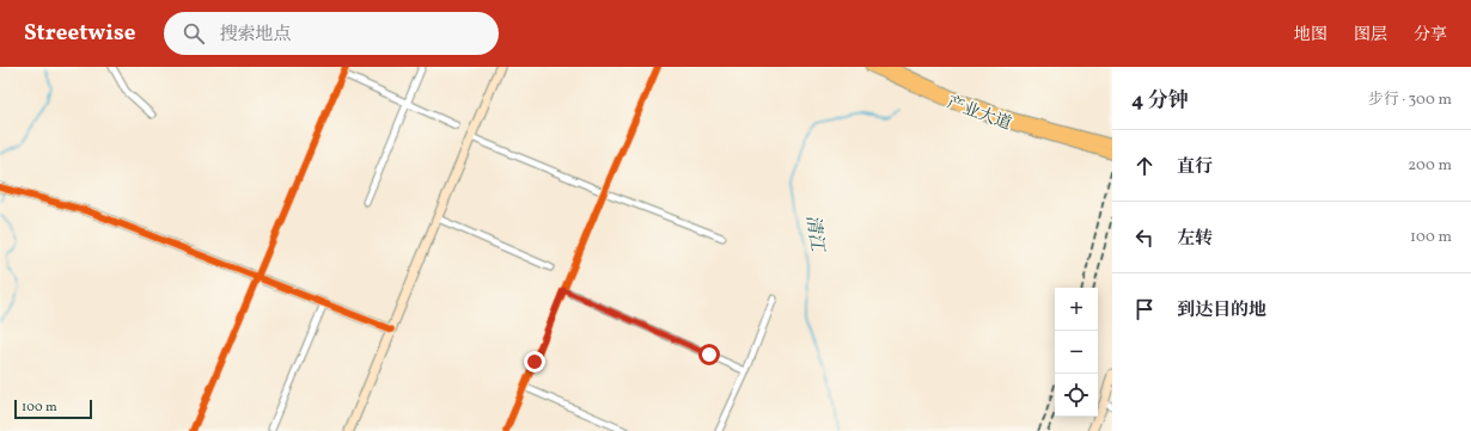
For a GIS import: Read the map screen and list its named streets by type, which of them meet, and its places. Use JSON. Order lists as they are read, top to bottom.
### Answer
{
  "streets": {
    "main road": ["产业大道"]
  },
  "water": ["清江"],
  "scale_bar": "100 m",
  "page": {
    "header": "Streetwise",
    "search": "搜索地点",
    "nav": ["地图", "图层", "分享"],
    "heading": ["4 分钟", "步行 · 300 m"],
    "list": [
      ["直行", "200 m"],
      ["左转", "100 m"],
      "到达目的地"
    ],
    "map_buttons": ["+", "−"],
    "scale": "100 m"
  }
}
